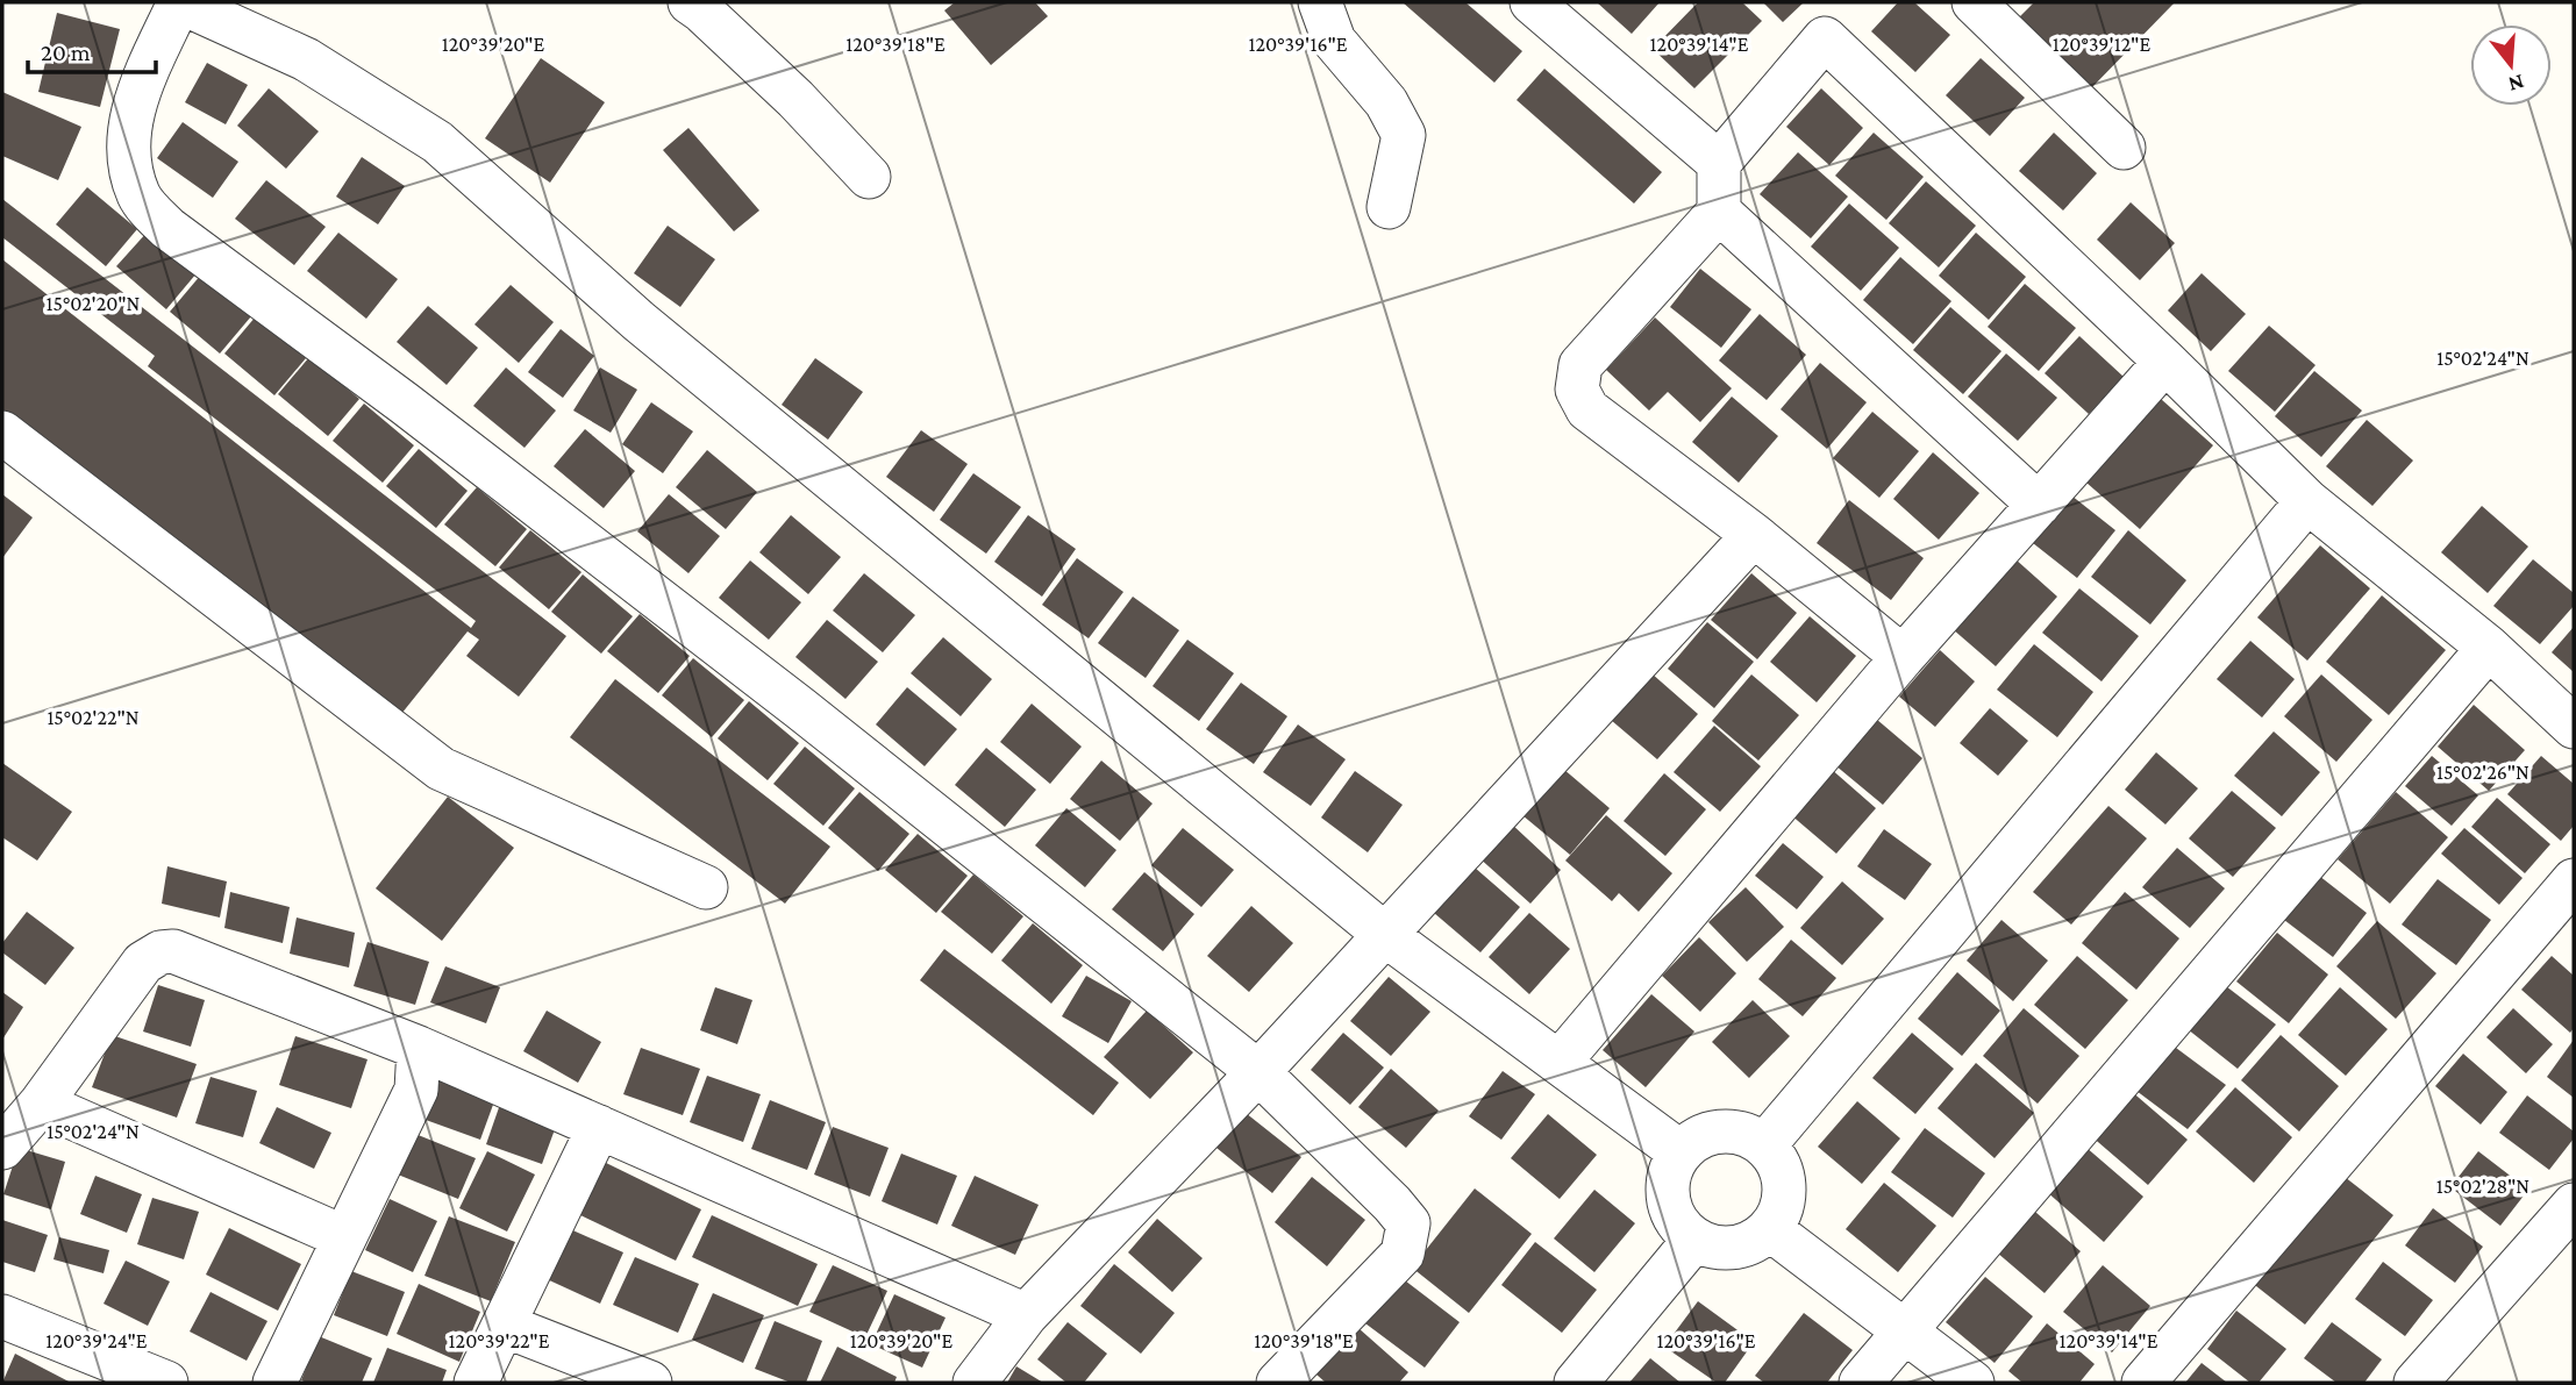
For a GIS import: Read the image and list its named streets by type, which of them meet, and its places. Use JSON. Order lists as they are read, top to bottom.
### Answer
{
  "scale_bar": "20 m",
  "north": "bottom",
  "coordinates": [
    "120°39'20\"E",
    "120°39'18\"E",
    "120°39'16\"E",
    "120°39'14\"E",
    "120°39'12\"E",
    "15°02'20\"N",
    "15°02'24\"N",
    "15°02'22\"N",
    "15°02'26\"N",
    "15°02'28\"N",
    "120°39'24\"E",
    "120°39'22\"E"
  ]
}
